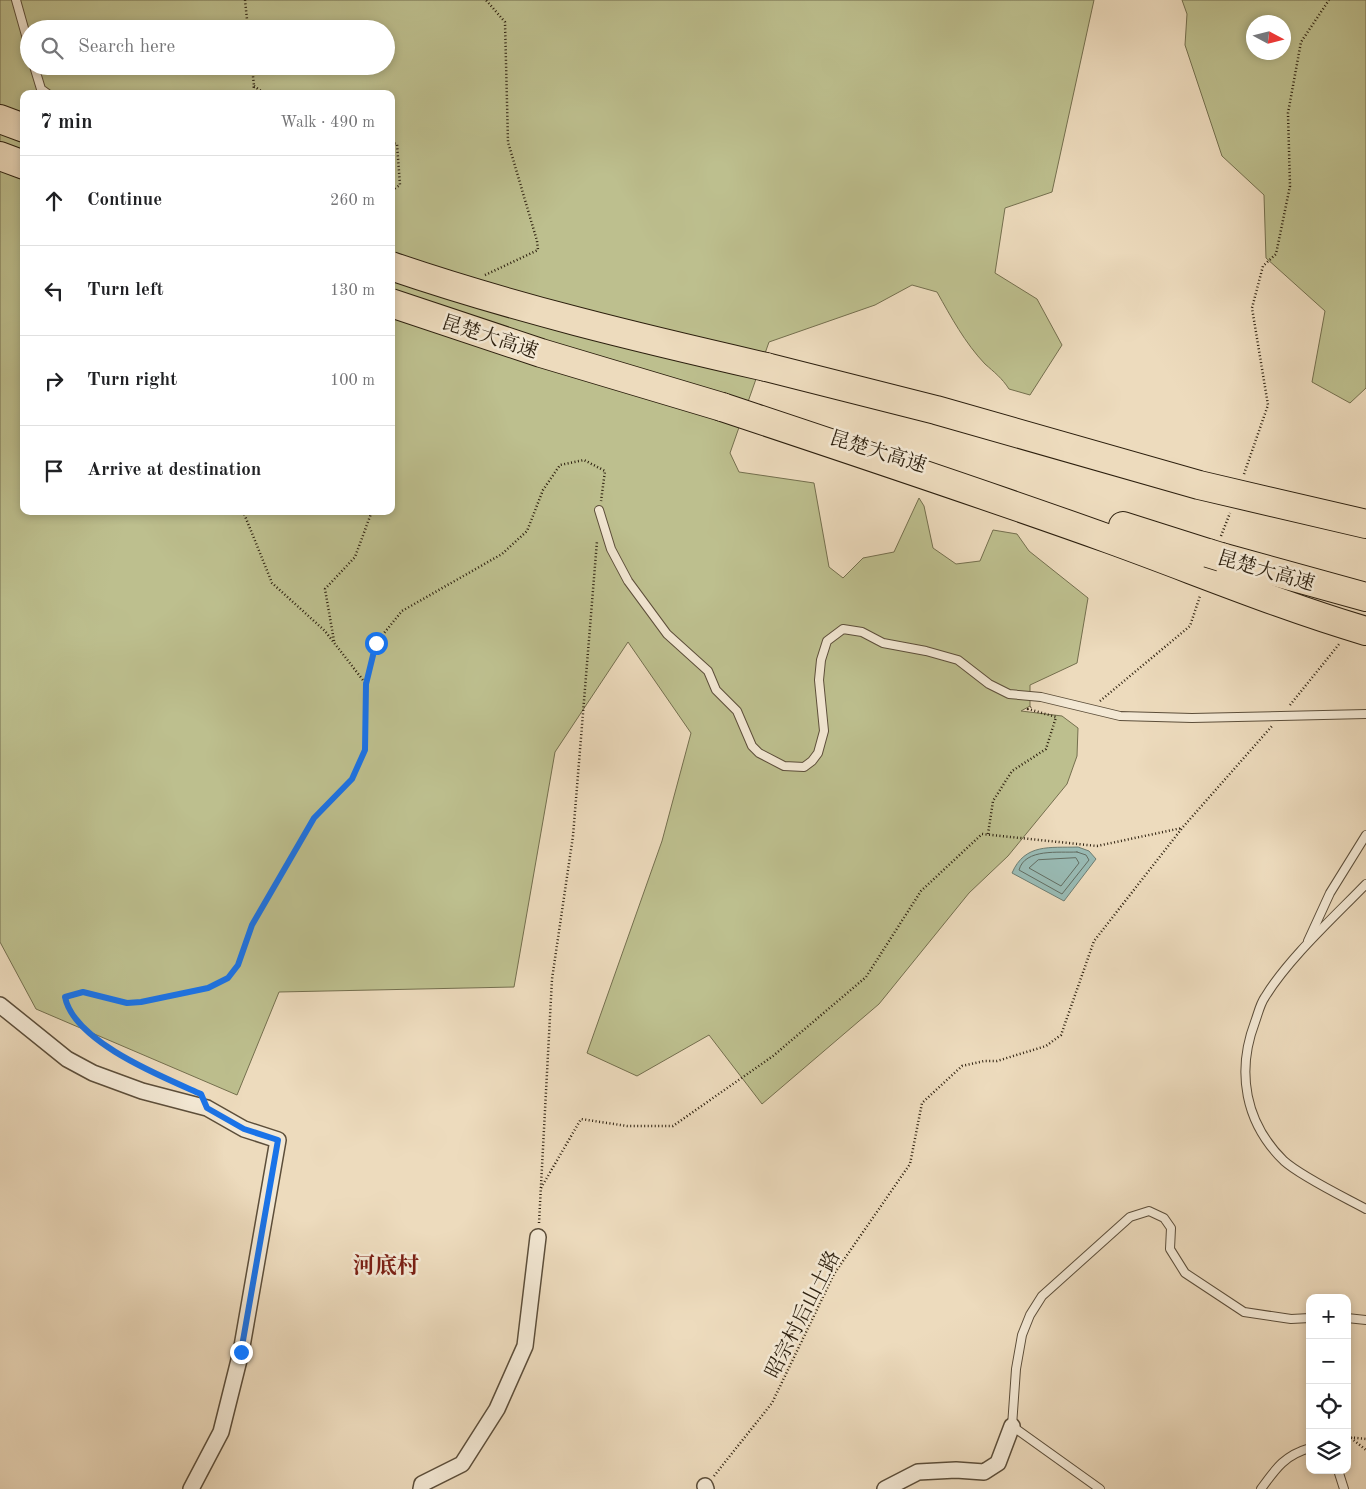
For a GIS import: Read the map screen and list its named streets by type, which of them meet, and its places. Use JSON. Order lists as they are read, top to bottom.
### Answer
{
  "streets": {
    "highway": ["昆楚大高速"],
    "path": ["昭宗村后山土路"]
  },
  "districts": ["河底村"],
  "north": "right",
  "page": {
    "search": "Search here",
    "heading": ["7 min", "Walk · 490 m"],
    "list": [
      ["Continue", "260 m"],
      ["Turn left", "130 m"],
      ["Turn right", "100 m"],
      "Arrive at destination"
    ],
    "map_buttons": ["+", "−"]
  }
}
